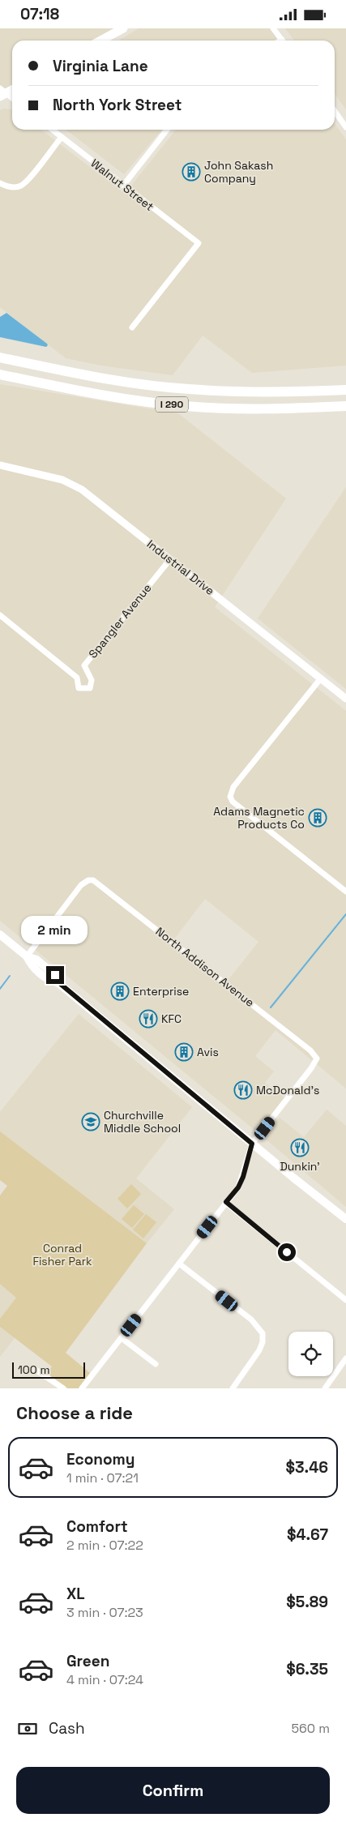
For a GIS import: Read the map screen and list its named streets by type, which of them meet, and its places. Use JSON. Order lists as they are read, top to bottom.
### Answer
{
  "streets": {
    "highway": ["I 290"],
    "street": [
      "Walnut Street",
      "Industrial Drive",
      "Spangler Avenue",
      "North Addison Avenue"
    ]
  },
  "crossings": [
    ["Industrial Drive", "Spangler Avenue"]
  ],
  "parks": ["Conrad Fisher Park"],
  "places": {
    "building": [
      "John Sakash Company",
      "Adams Magnetic Products Co",
      "Enterprise",
      "Avis"
    ],
    "restaurant": ["KFC", "McDonald's", "Dunkin'"],
    "school or university": ["Churchville Middle School"]
  },
  "scale_bar": "100 m",
  "page": {
    "status": "07:18",
    "banner": ["Virginia Lane", "North York Street"],
    "bubble": "2 min",
    "scale": "100 m",
    "heading": "Choose a ride",
    "list": [
      {
        "name": "Economy",
        "note": "1 min · 07:21",
        "value": "$3.46"
      },
      {
        "name": "Comfort",
        "note": "2 min · 07:22",
        "value": "$4.67"
      },
      {
        "name": "XL",
        "note": "3 min · 07:23",
        "value": "$5.89"
      },
      {
        "name": "Green",
        "note": "4 min · 07:24",
        "value": "$6.35"
      }
    ],
    "pay": ["Cash", "560 m"],
    "buttons": "Confirm"
  }
}
